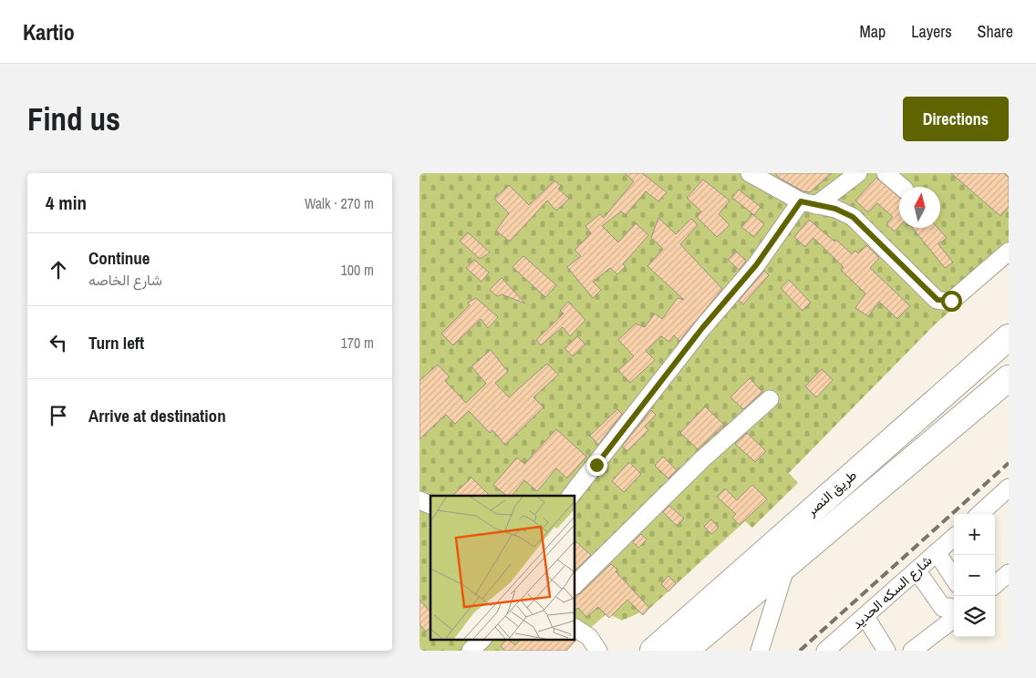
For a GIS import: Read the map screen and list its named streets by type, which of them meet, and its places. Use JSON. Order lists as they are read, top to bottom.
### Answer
{
  "streets": {
    "highway": ["طريق النصر"],
    "street": ["شارع السكه الحديد"]
  },
  "north": "top",
  "page": {
    "header": "Kartio",
    "nav": ["Map", "Layers", "Share"],
    "buttons": "Directions",
    "title": "Find us",
    "heading": ["4 min", "Walk · 270 m"],
    "list": [
      ["Continue", "شارع الخاصه", "100 m"],
      ["Turn left", "170 m"],
      "Arrive at destination"
    ],
    "map_buttons": ["+", "−"]
  }
}
